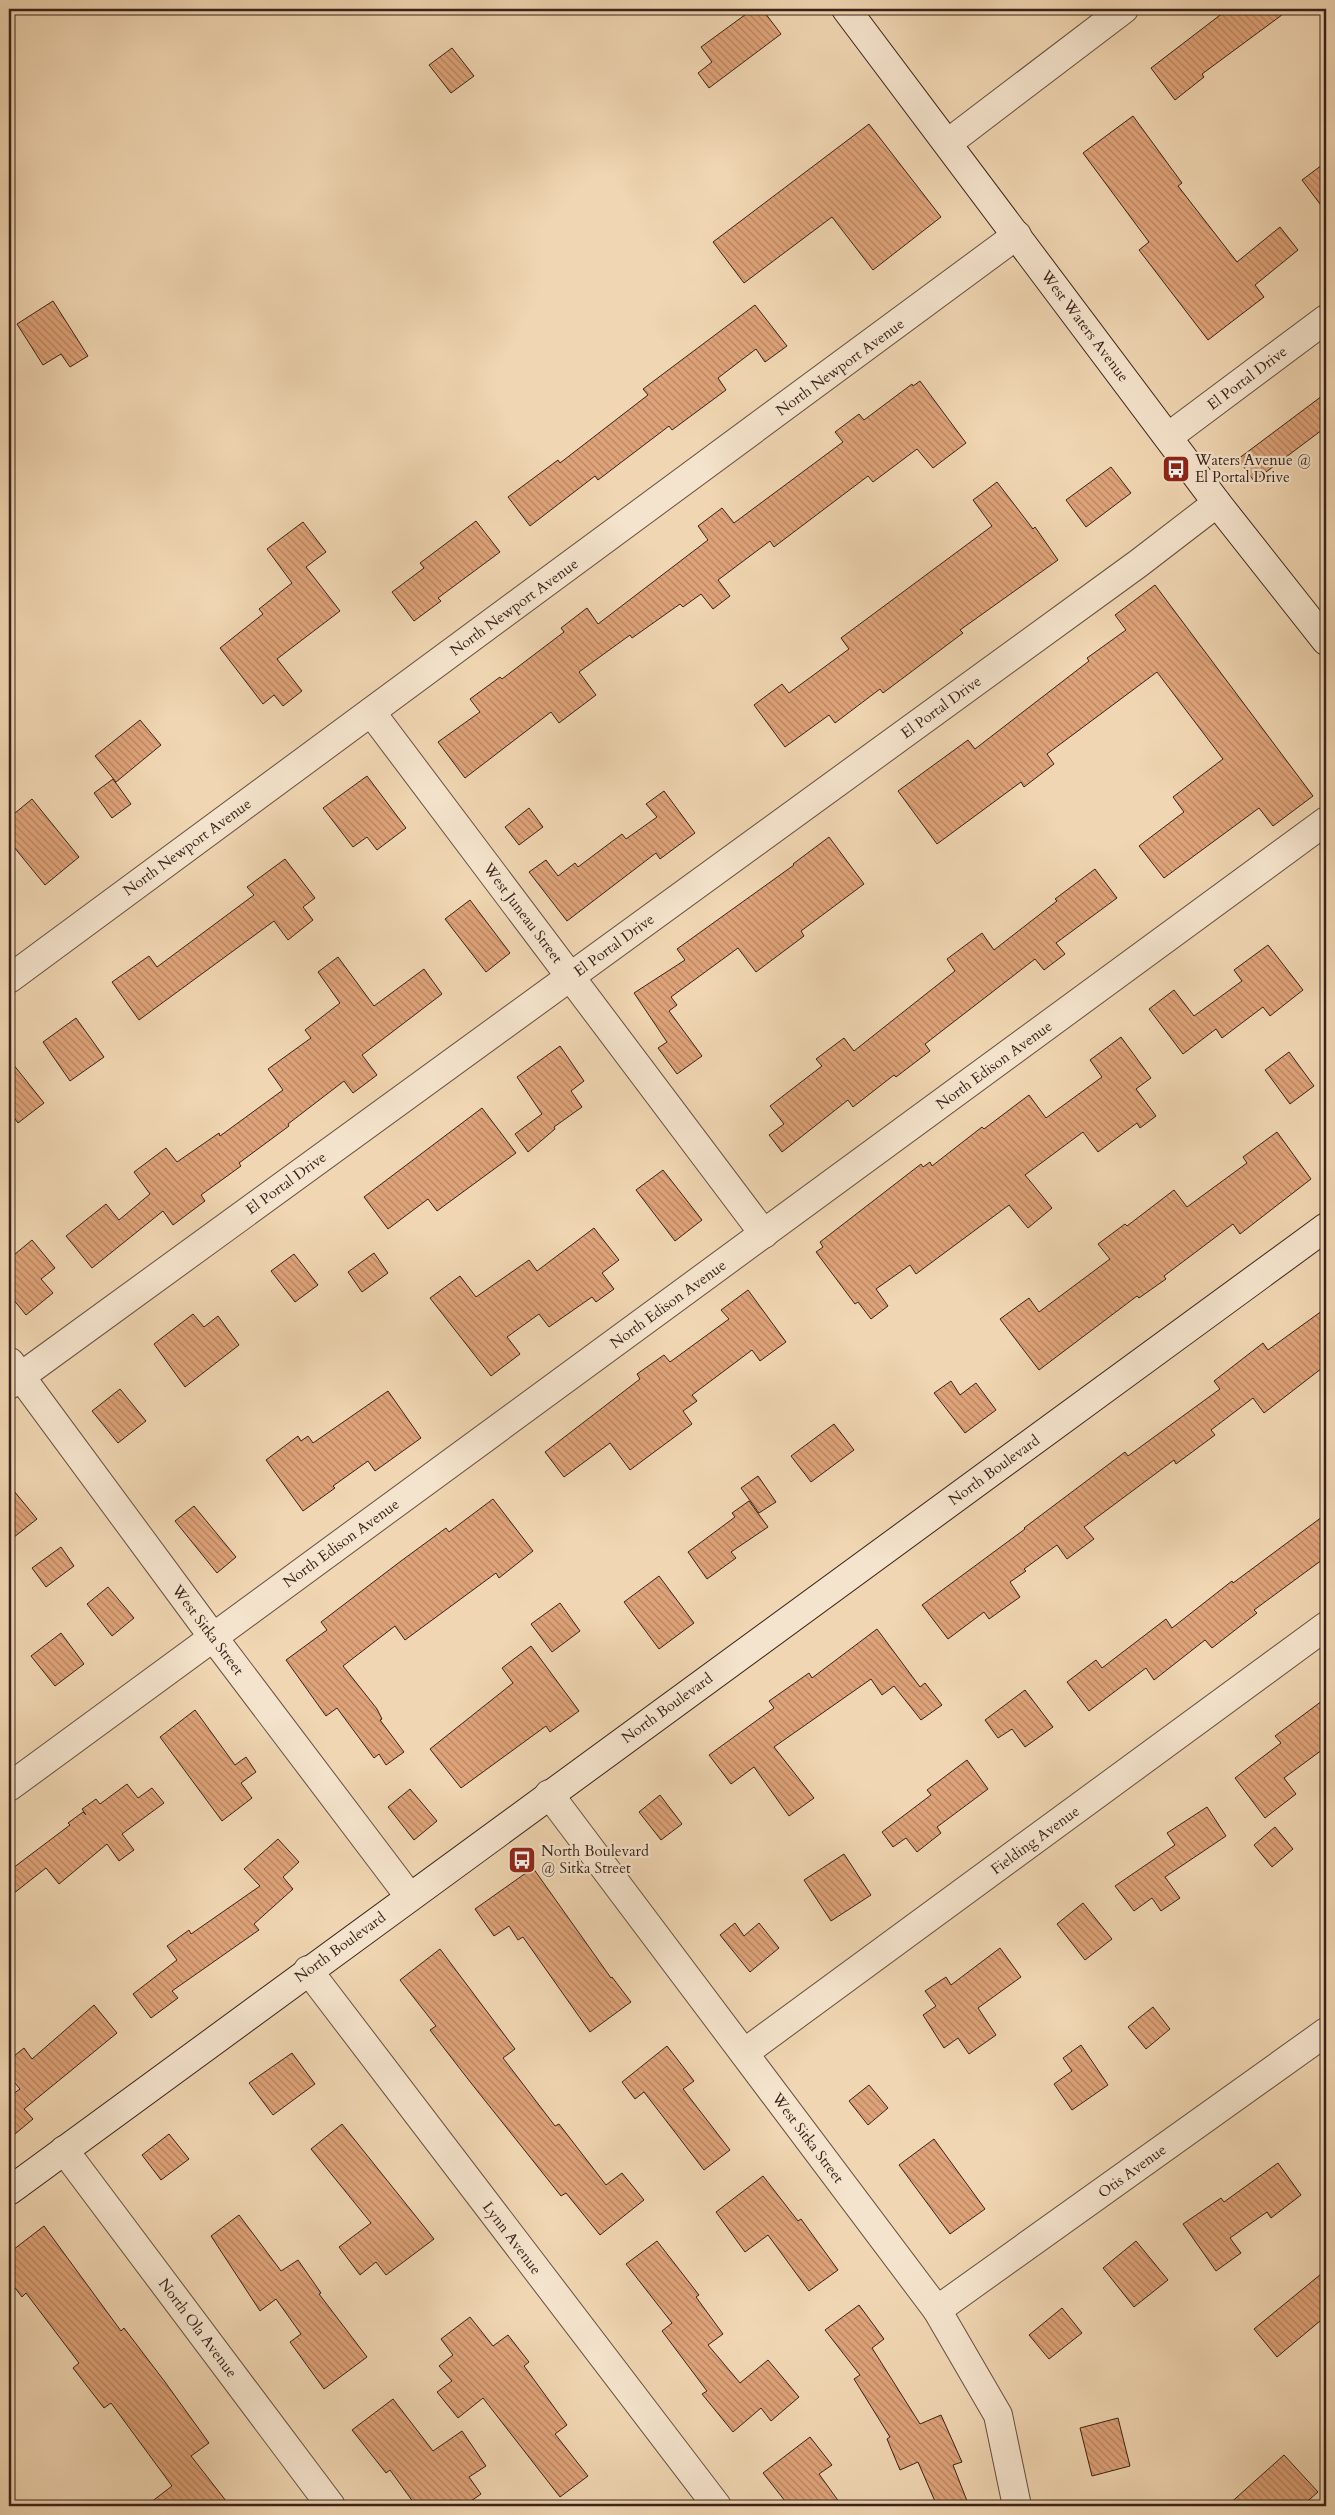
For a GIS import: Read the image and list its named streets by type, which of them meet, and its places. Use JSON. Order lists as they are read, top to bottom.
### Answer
{
  "streets": {
    "street": [
      "West Waters Avenue",
      "North Newport Avenue",
      "El Portal Drive",
      "West Juneau Street",
      "North Edison Avenue",
      "North Boulevard",
      "West Sitka Street",
      "Fielding Avenue",
      "Otis Avenue",
      "Lynn Avenue",
      "North Ola Avenue"
    ]
  },
  "crossings": [
    ["West Waters Avenue", "North Newport Avenue"],
    ["West Waters Avenue", "El Portal Drive"],
    ["North Newport Avenue", "West Juneau Street"],
    ["El Portal Drive", "West Juneau Street"],
    ["El Portal Drive", "West Sitka Street"],
    ["West Juneau Street", "North Edison Avenue"],
    ["North Edison Avenue", "West Sitka Street"],
    ["North Boulevard", "West Sitka Street"],
    ["North Boulevard", "Lynn Avenue"],
    ["North Boulevard", "North Ola Avenue"],
    ["West Sitka Street", "Fielding Avenue"],
    ["West Sitka Street", "Otis Avenue"]
  ],
  "places": {
    "bus stop": ["Waters Avenue @ El Portal Drive", "North Boulevard @ Sitka Street"]
  }
}
